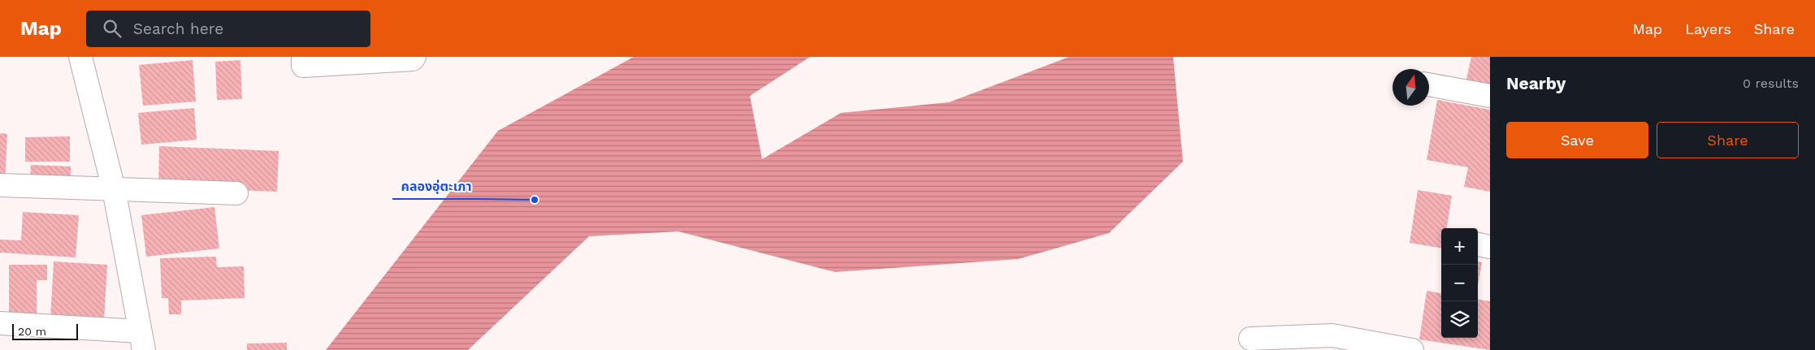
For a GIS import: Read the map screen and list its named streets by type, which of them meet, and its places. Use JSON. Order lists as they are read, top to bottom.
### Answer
{
  "places": ["คลองอุ่ตะเภา"],
  "scale_bar": "20 m",
  "north": "top",
  "page": {
    "header": "Map",
    "search": "Search here",
    "nav": ["Map", "Layers", "Share"],
    "heading": ["Nearby", "0 results"],
    "buttons": ["Save", "Share"],
    "map_buttons": ["+", "−"],
    "scale": "20 m"
  }
}
